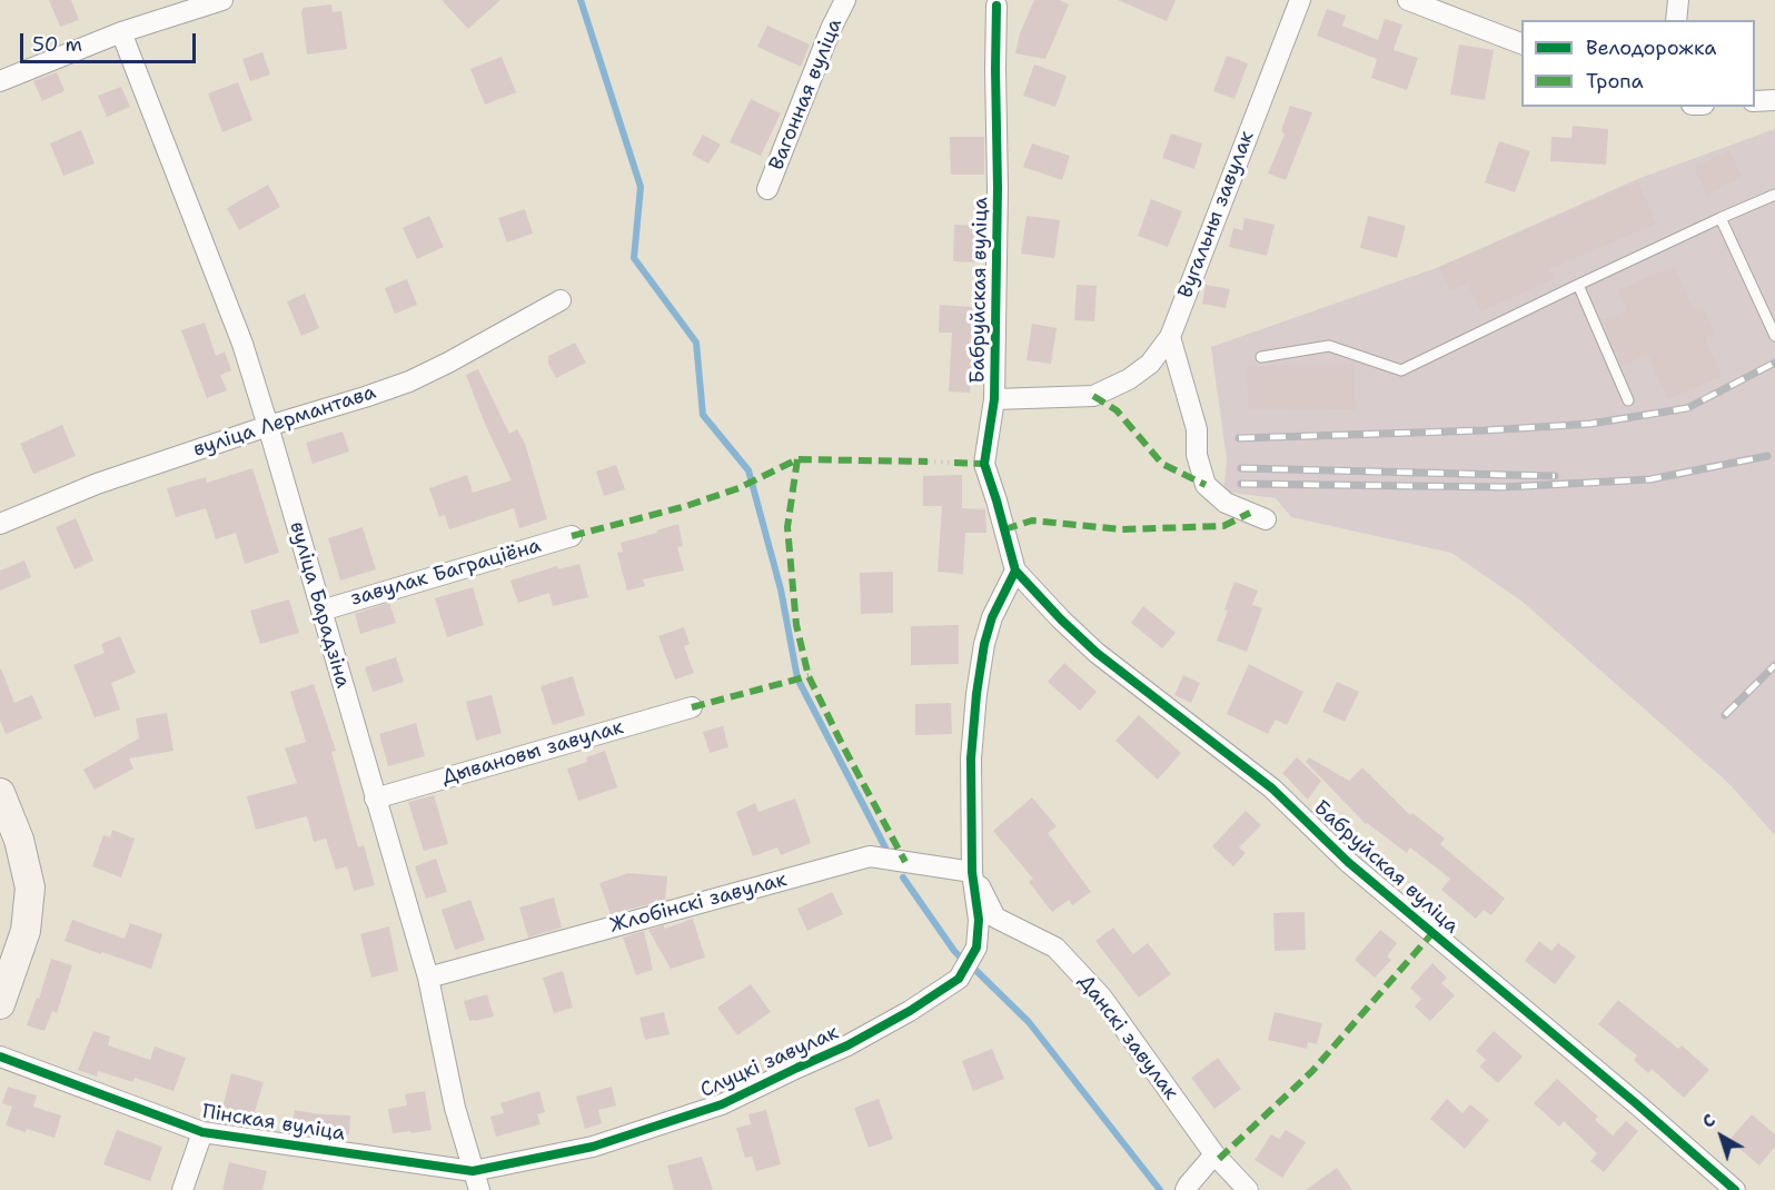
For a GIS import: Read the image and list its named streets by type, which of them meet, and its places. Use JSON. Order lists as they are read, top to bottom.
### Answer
{
  "streets": {
    "street": [
      "Вагонная вуліца",
      "Вугальны завулак",
      "Бабруйская вуліца",
      "вуліца Лермантава",
      "завулак Баграціёна",
      "вуліца Барадзіна",
      "Дывановы завулак",
      "Жлобінскі завулак",
      "Данскі завулак",
      "Слуцкі завулак",
      "Пінская вуліца"
    ]
  },
  "crossings": [
    ["Вугальны завулак", "Бабруйская вуліца"],
    ["вуліца Лермантава", "вуліца Барадзіна"],
    ["завулак Баграціёна", "вуліца Барадзіна"],
    ["вуліца Барадзіна", "Дывановы завулак"],
    ["вуліца Барадзіна", "Жлобінскі завулак"],
    ["вуліца Барадзіна", "Слуцкі завулак"],
    ["вуліца Барадзіна", "Пінская вуліца"],
    ["Жлобінскі завулак", "Данскі завулак"],
    ["Жлобінскі завулак", "Слуцкі завулак"],
    ["Данскі завулак", "Слуцкі завулак"],
    ["Слуцкі завулак", "Пінская вуліца"]
  ],
  "legend": ["Велодорожка", "Тропа"],
  "scale_bar": "50 m",
  "north": "top left"
}
